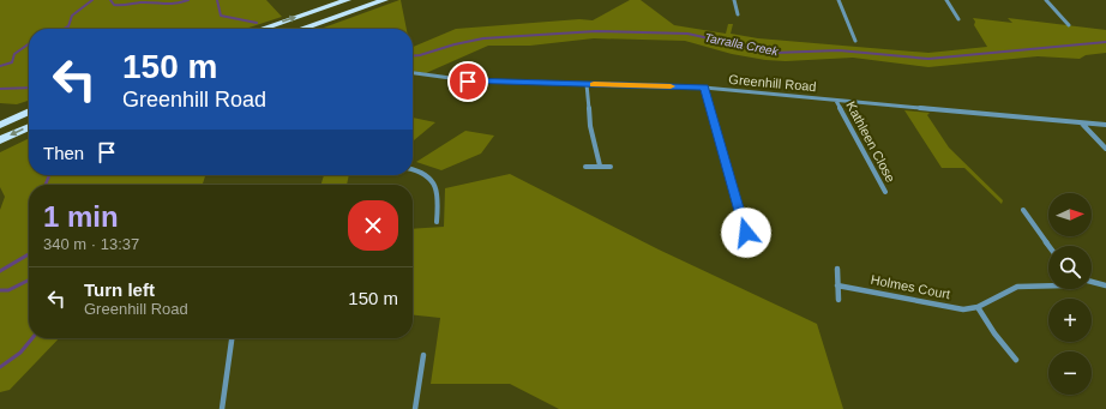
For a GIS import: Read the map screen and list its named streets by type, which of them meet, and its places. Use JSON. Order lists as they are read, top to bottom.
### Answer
{
  "streets": {
    "street": ["Greenhill Road", "Kathleen Close", "Holmes Court"]
  },
  "crossings": [
    ["Greenhill Road", "Kathleen Close"]
  ],
  "water": ["Tarralla Creek"],
  "north": "right",
  "page": {
    "turn": ["150 m", "Greenhill Road"],
    "then": "Then",
    "heading": ["1 min", "340 m · 13:37"],
    "map_buttons": ["+", "−"],
    "list": [
      {
        "name": "Turn left",
        "note": "Greenhill Road",
        "value": "150 m"
      }
    ]
  }
}
